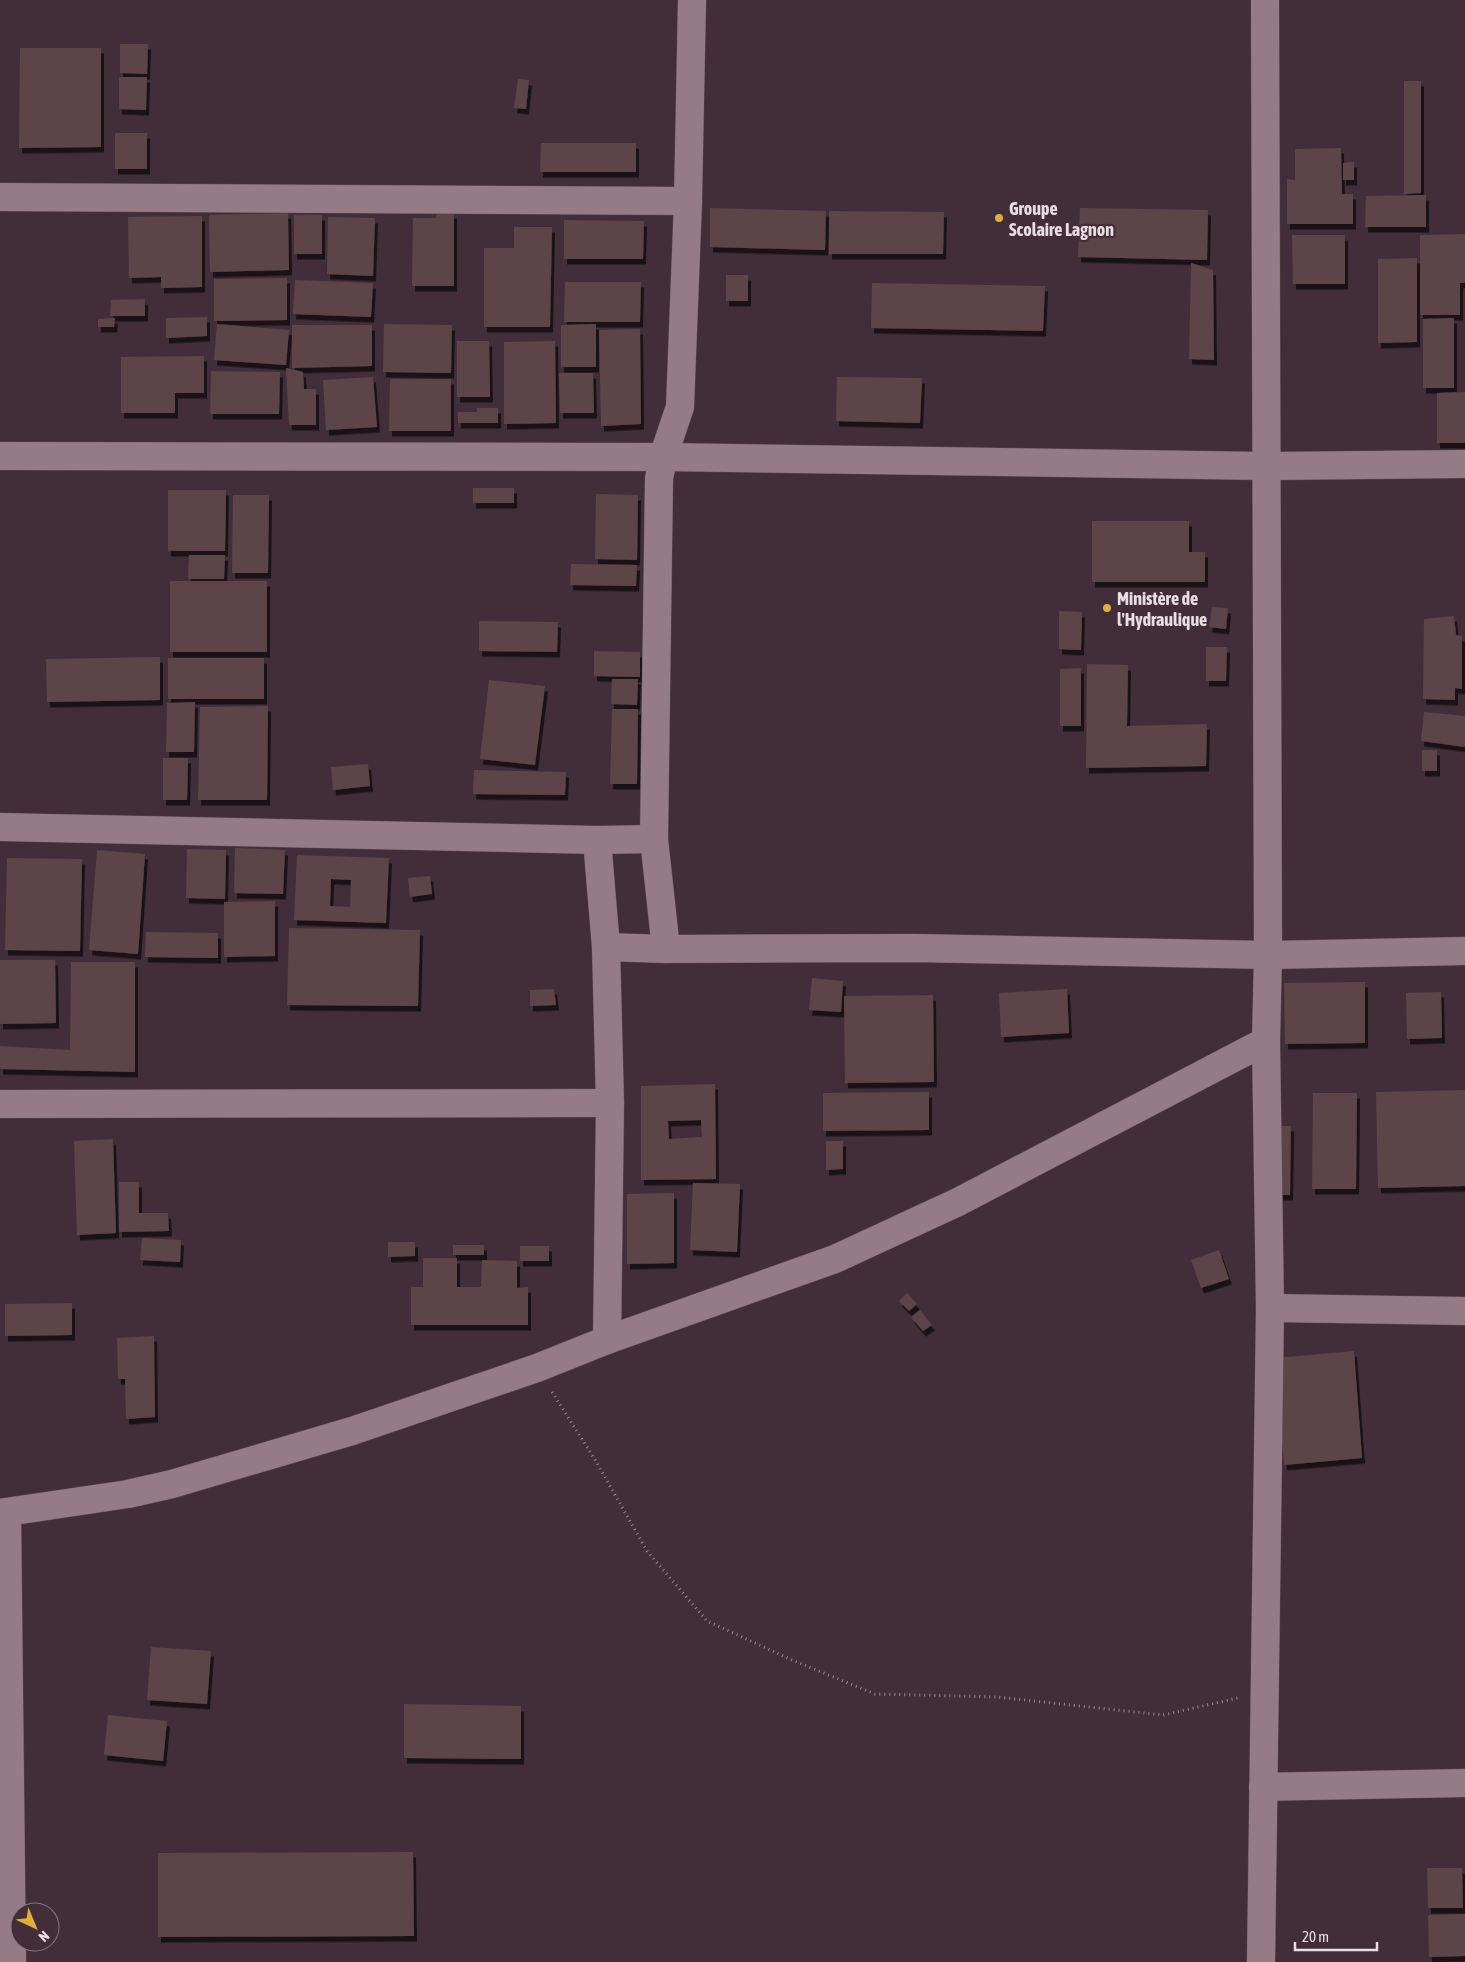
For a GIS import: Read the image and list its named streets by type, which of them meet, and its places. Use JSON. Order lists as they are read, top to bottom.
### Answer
{
  "places": ["Groupe Scolaire Lagnon", "Ministère de l'Hydraulique"],
  "scale_bar": "20 m",
  "north": "bottom right"
}
